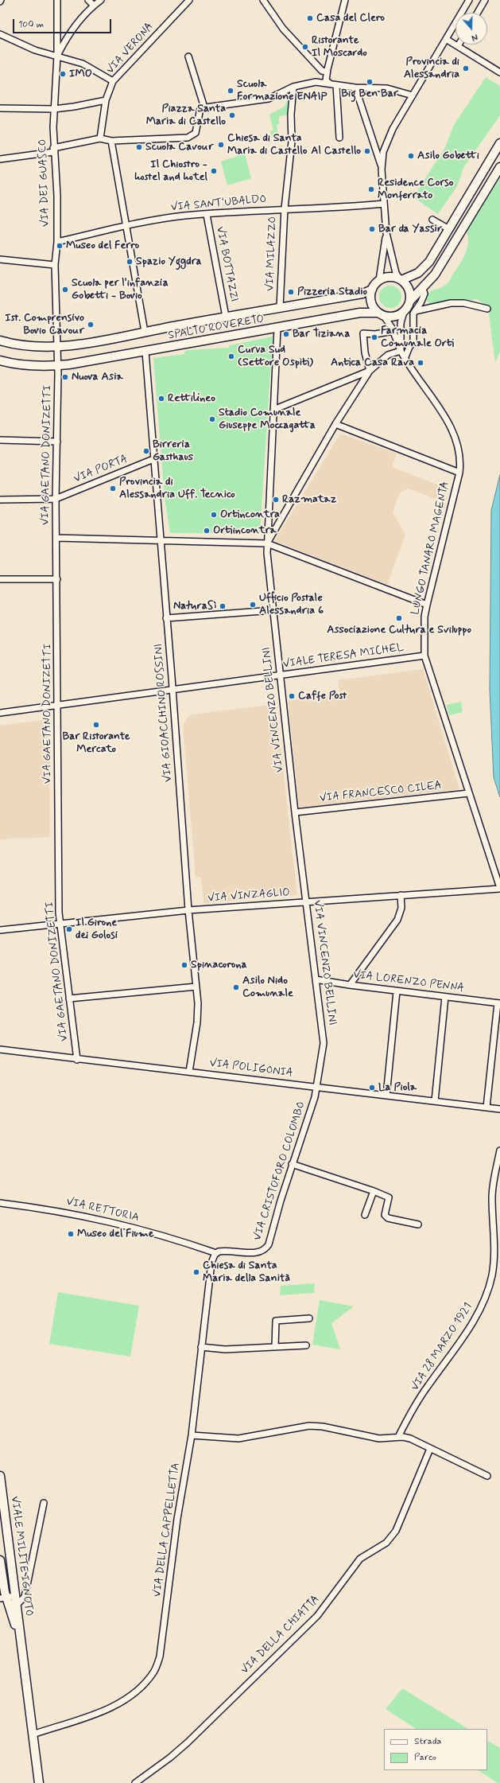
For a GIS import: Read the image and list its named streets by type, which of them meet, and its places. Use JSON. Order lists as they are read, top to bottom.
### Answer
{
  "streets": {
    "main road": ["SPALTO ROVERETO", "VIALE MILITE IGNOTO"],
    "street": [
      "VIA VERONA",
      "VIA DEI GUASCO",
      "VIA SANT'UBALDO",
      "VIA MILAZZO",
      "VIA BOTTAZZI",
      "VIA GAETANO DONIZETTI",
      "VIA PORTA",
      "LUNGO TANARO MAGENTA",
      "VIALE TERESA MICHEL",
      "VIA VINCENZO BELLINI",
      "VIA GIOACCHINO ROSSINI",
      "VIA FRANCESCO CILEA",
      "VIA VINZAGLIO",
      "VIA LORENZO PENNA",
      "VIA POLIGONIA",
      "VIA CRISTOFORO COLOMBO",
      "VIA RETTORIA",
      "VIA 28 MARZO 1921",
      "VIA DELLA CAPPELLETTA",
      "VIA DELLA CHIATTA"
    ]
  },
  "crossings": [
    ["VIA DEI GUASCO", "VIA SANT'UBALDO"],
    ["VIA DEI GUASCO", "SPALTO ROVERETO"],
    ["VIA DEI GUASCO", "VIA GAETANO DONIZETTI"],
    ["VIA SANT'UBALDO", "VIA MILAZZO"],
    ["VIA SANT'UBALDO", "VIA BOTTAZZI"],
    ["VIA MILAZZO", "SPALTO ROVERETO"],
    ["VIA BOTTAZZI", "SPALTO ROVERETO"],
    ["SPALTO ROVERETO", "VIA GAETANO DONIZETTI"],
    ["SPALTO ROVERETO", "LUNGO TANARO MAGENTA"],
    ["SPALTO ROVERETO", "VIA VINCENZO BELLINI"],
    ["SPALTO ROVERETO", "VIA GIOACCHINO ROSSINI"],
    ["VIA GAETANO DONIZETTI", "VIA PORTA"],
    ["VIA GAETANO DONIZETTI", "VIALE TERESA MICHEL"],
    ["VIA GAETANO DONIZETTI", "VIA VINZAGLIO"],
    ["VIA GAETANO DONIZETTI", "VIA POLIGONIA"],
    ["VIA PORTA", "VIA GIOACCHINO ROSSINI"],
    ["LUNGO TANARO MAGENTA", "VIALE TERESA MICHEL"],
    ["LUNGO TANARO MAGENTA", "VIA FRANCESCO CILEA"],
    ["LUNGO TANARO MAGENTA", "VIA VINZAGLIO"],
    ["VIALE TERESA MICHEL", "VIA VINCENZO BELLINI"],
    ["VIALE TERESA MICHEL", "VIA GIOACCHINO ROSSINI"],
    ["VIA VINCENZO BELLINI", "VIA FRANCESCO CILEA"],
    ["VIA VINCENZO BELLINI", "VIA VINZAGLIO"],
    ["VIA VINCENZO BELLINI", "VIA LORENZO PENNA"],
    ["VIA VINCENZO BELLINI", "VIA POLIGONIA"],
    ["VIA VINCENZO BELLINI", "VIA CRISTOFORO COLOMBO"],
    ["VIA GIOACCHINO ROSSINI", "VIA VINZAGLIO"],
    ["VIA GIOACCHINO ROSSINI", "VIA POLIGONIA"],
    ["VIA POLIGONIA", "VIA CRISTOFORO COLOMBO"],
    ["VIA CRISTOFORO COLOMBO", "VIA RETTORIA"],
    ["VIA CRISTOFORO COLOMBO", "VIA DELLA CAPPELLETTA"],
    ["VIA RETTORIA", "VIA DELLA CAPPELLETTA"],
    ["VIA DELLA CAPPELLETTA", "VIALE MILITE IGNOTO"]
  ],
  "places": [
    "Casa del Clero",
    "Ristorante Il Moscardo",
    "Provincia di Alessandria",
    "IMO",
    "Big Ben Bar",
    "Scuola Formazione ENAIP",
    "Piazza Santa Maria di Castello",
    "Chiesa di Santa Maria di Castello",
    "Scuola Cavour",
    "Al Castello",
    "Asilo Gobetti",
    "Il Chiostro - hostel and hotel",
    "Residence Corso Monferrato",
    "Bar da Yassir",
    "Museo del Ferro",
    "Spazio Yggdra",
    "Scuola per l'infanzia Gobetti - Bovio",
    "Pizzeria Stadio",
    "Ist. Comprensivo Bovio Cavour",
    "Bar Tiziana",
    "Farmacia Comunale Orti",
    "Curva Sud (Settore Ospiti)",
    "Antica Casa Rava",
    "Nuova Asia",
    "Rettilineo",
    "Stadio Comunale Giuseppe Moccagatta",
    "Birreria Gasthaus",
    "Provincia di Alessandria Uff. Tecnico",
    "Razmataz",
    "Ortincontra",
    "Ortiincontra",
    "Ufficio Postale Alessandria 6",
    "NaturaSì",
    "Associazione Cultura e Sviluppo",
    "Caffe Post",
    "Bar Ristorante Mercato",
    "Il Girone dei Golosi",
    "Spinacorona",
    "Asilo Nido Comunale",
    "La Piola",
    "Museo del Fiume",
    "Chiesa di Santa Maria della Sanità"
  ],
  "legend": ["Strada", "Parco"],
  "scale_bar": "100 m",
  "north": "bottom"
}
